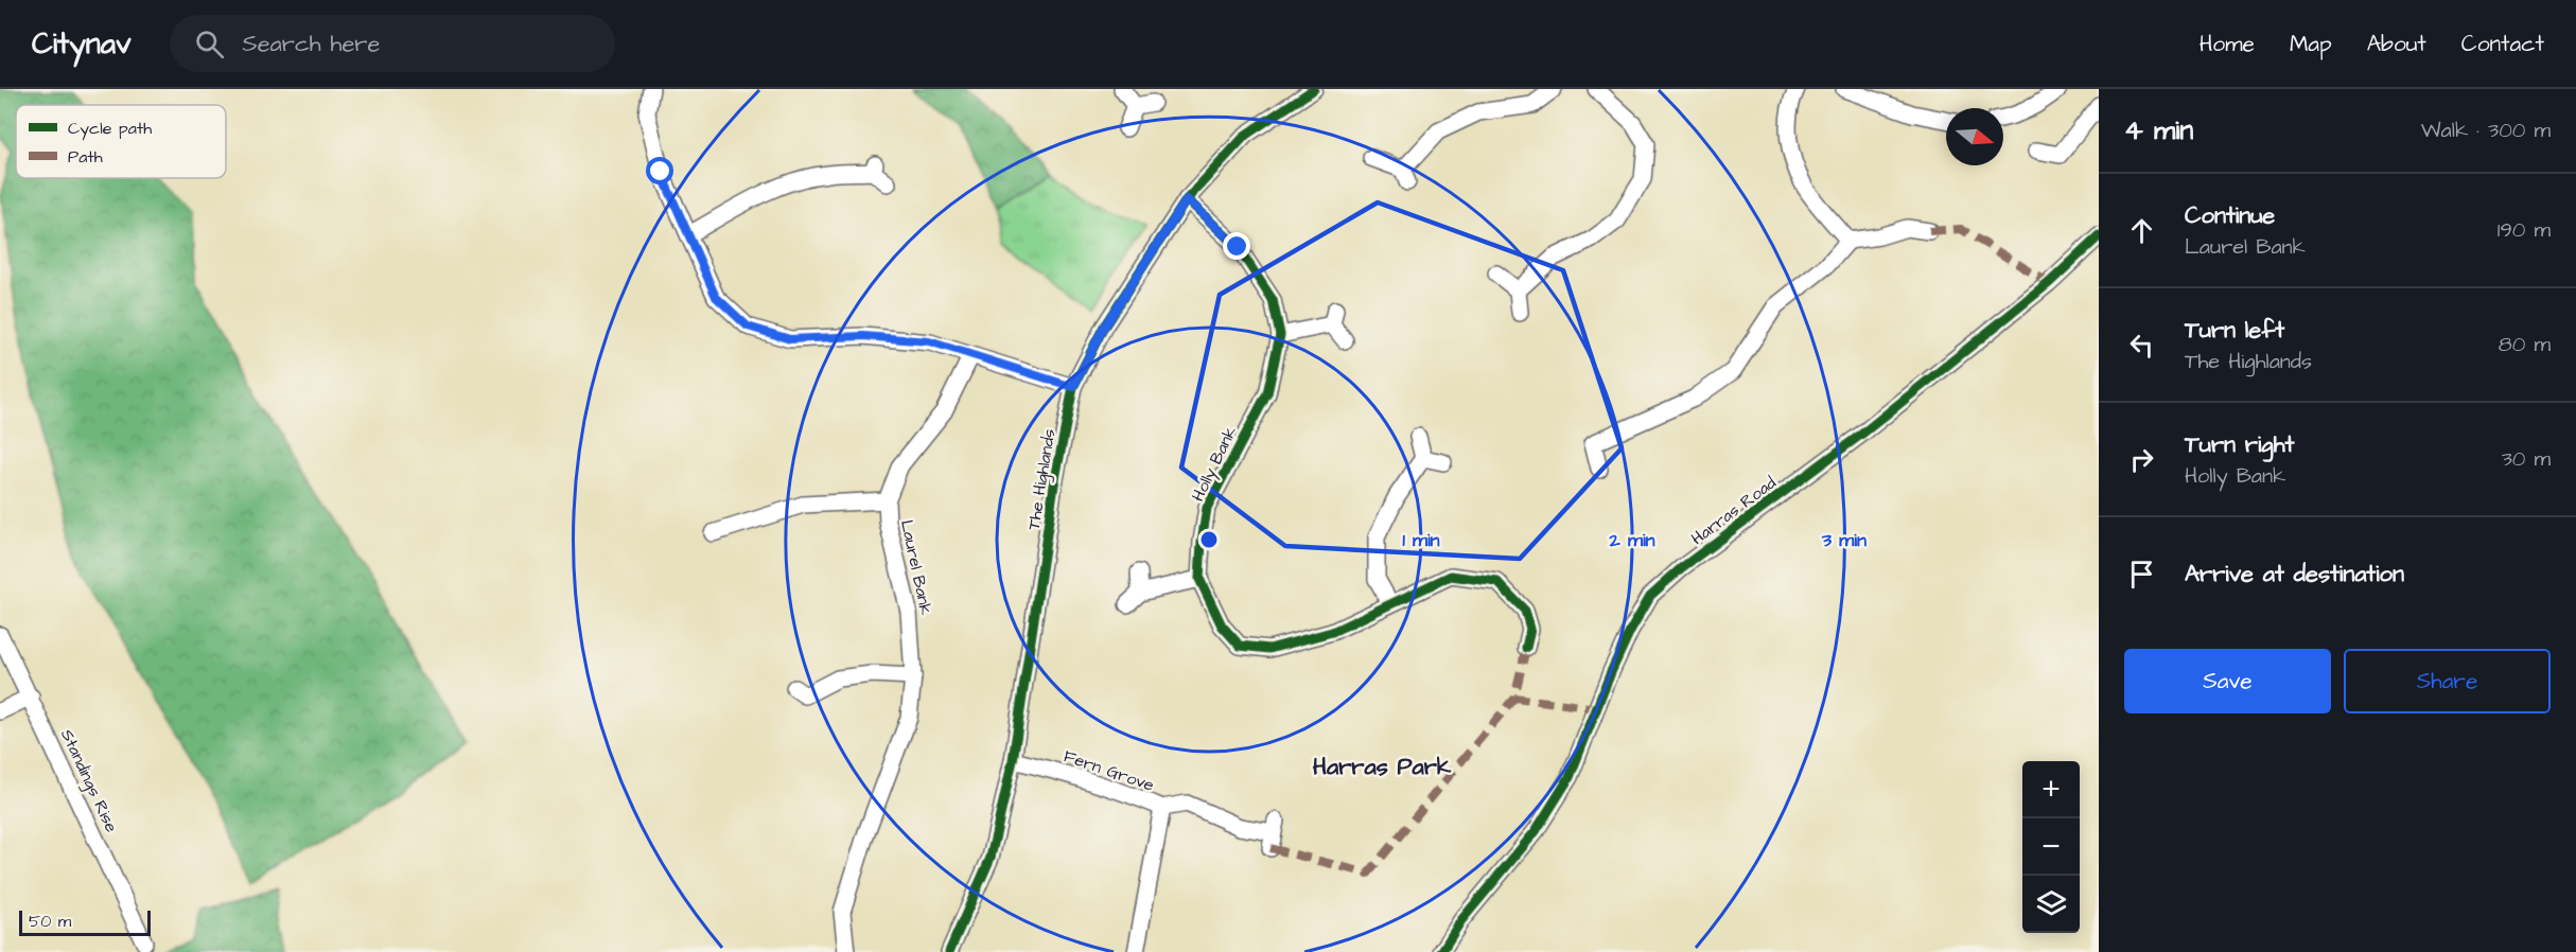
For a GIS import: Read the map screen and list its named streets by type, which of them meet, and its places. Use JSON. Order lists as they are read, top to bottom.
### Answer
{
  "streets": {
    "street": [
      "Holly Bank",
      "The Highlands",
      "Harras Road",
      "Laurel Bank",
      "Fern Grove",
      "Standings Rise"
    ]
  },
  "crossings": [
    ["Holly Bank", "The Highlands"],
    ["The Highlands", "Fern Grove"]
  ],
  "districts": ["Harras Park"],
  "legend": ["Cycle path", "Path"],
  "scale_bar": "50 m",
  "north": "right",
  "page": {
    "header": "Citynav",
    "search": "Search here",
    "nav": [
      "Home",
      "Map",
      "About",
      "Contact"
    ],
    "heading": ["4 min", "Walk · 300 m"],
    "list": [
      ["Continue", "Laurel Bank", "190 m"],
      ["Turn left", "The Highlands", "80 m"],
      ["Turn right", "Holly Bank", "30 m"],
      "Arrive at destination"
    ],
    "buttons": ["Save", "Share"],
    "map_buttons": ["+", "−"],
    "scale": "50 m"
  },
  "rings": ["1 min", "2 min", "3 min"]
}
